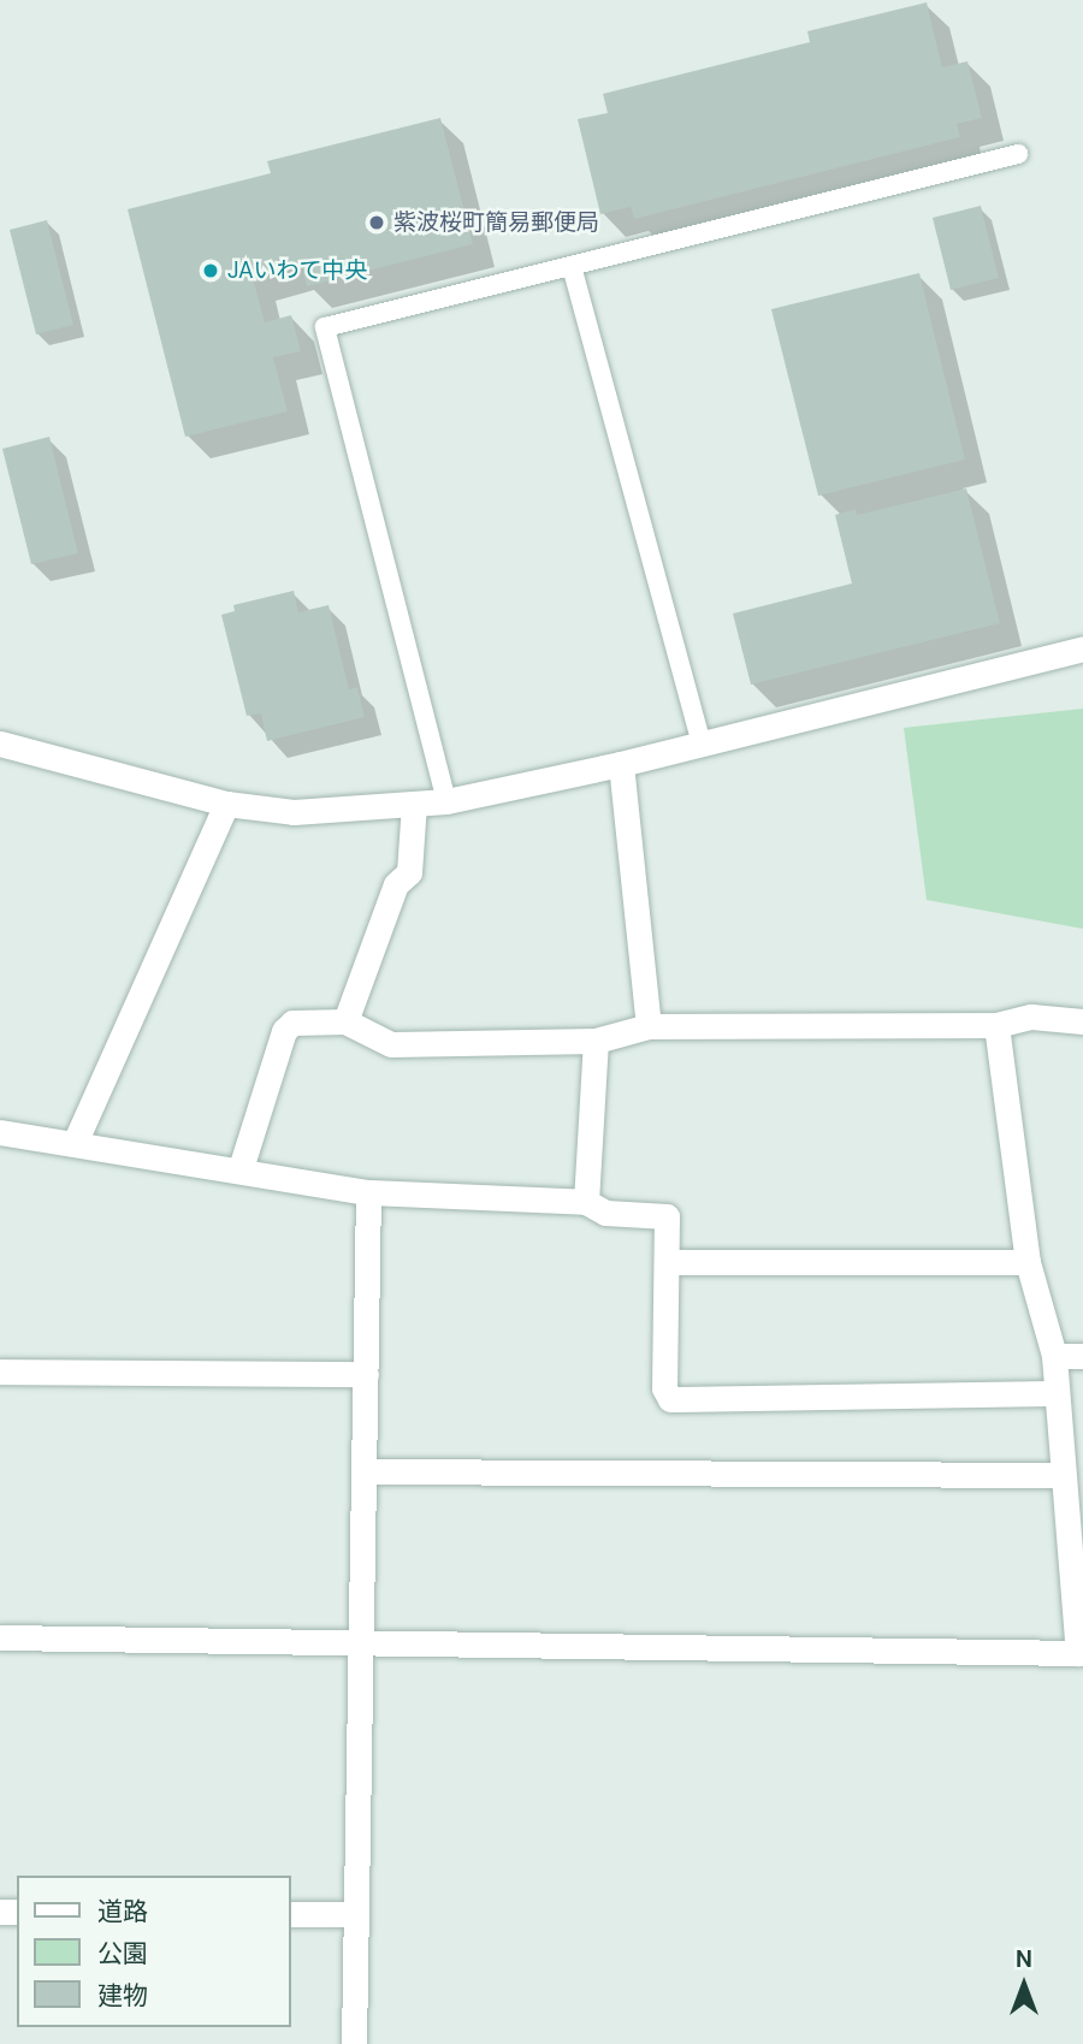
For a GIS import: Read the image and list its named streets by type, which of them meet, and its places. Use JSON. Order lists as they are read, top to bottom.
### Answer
{
  "places": ["紫波桜町簡易郵便局", "JAいわて中央"],
  "legend": ["道路", "公園", "建物"],
  "north": "top"
}
